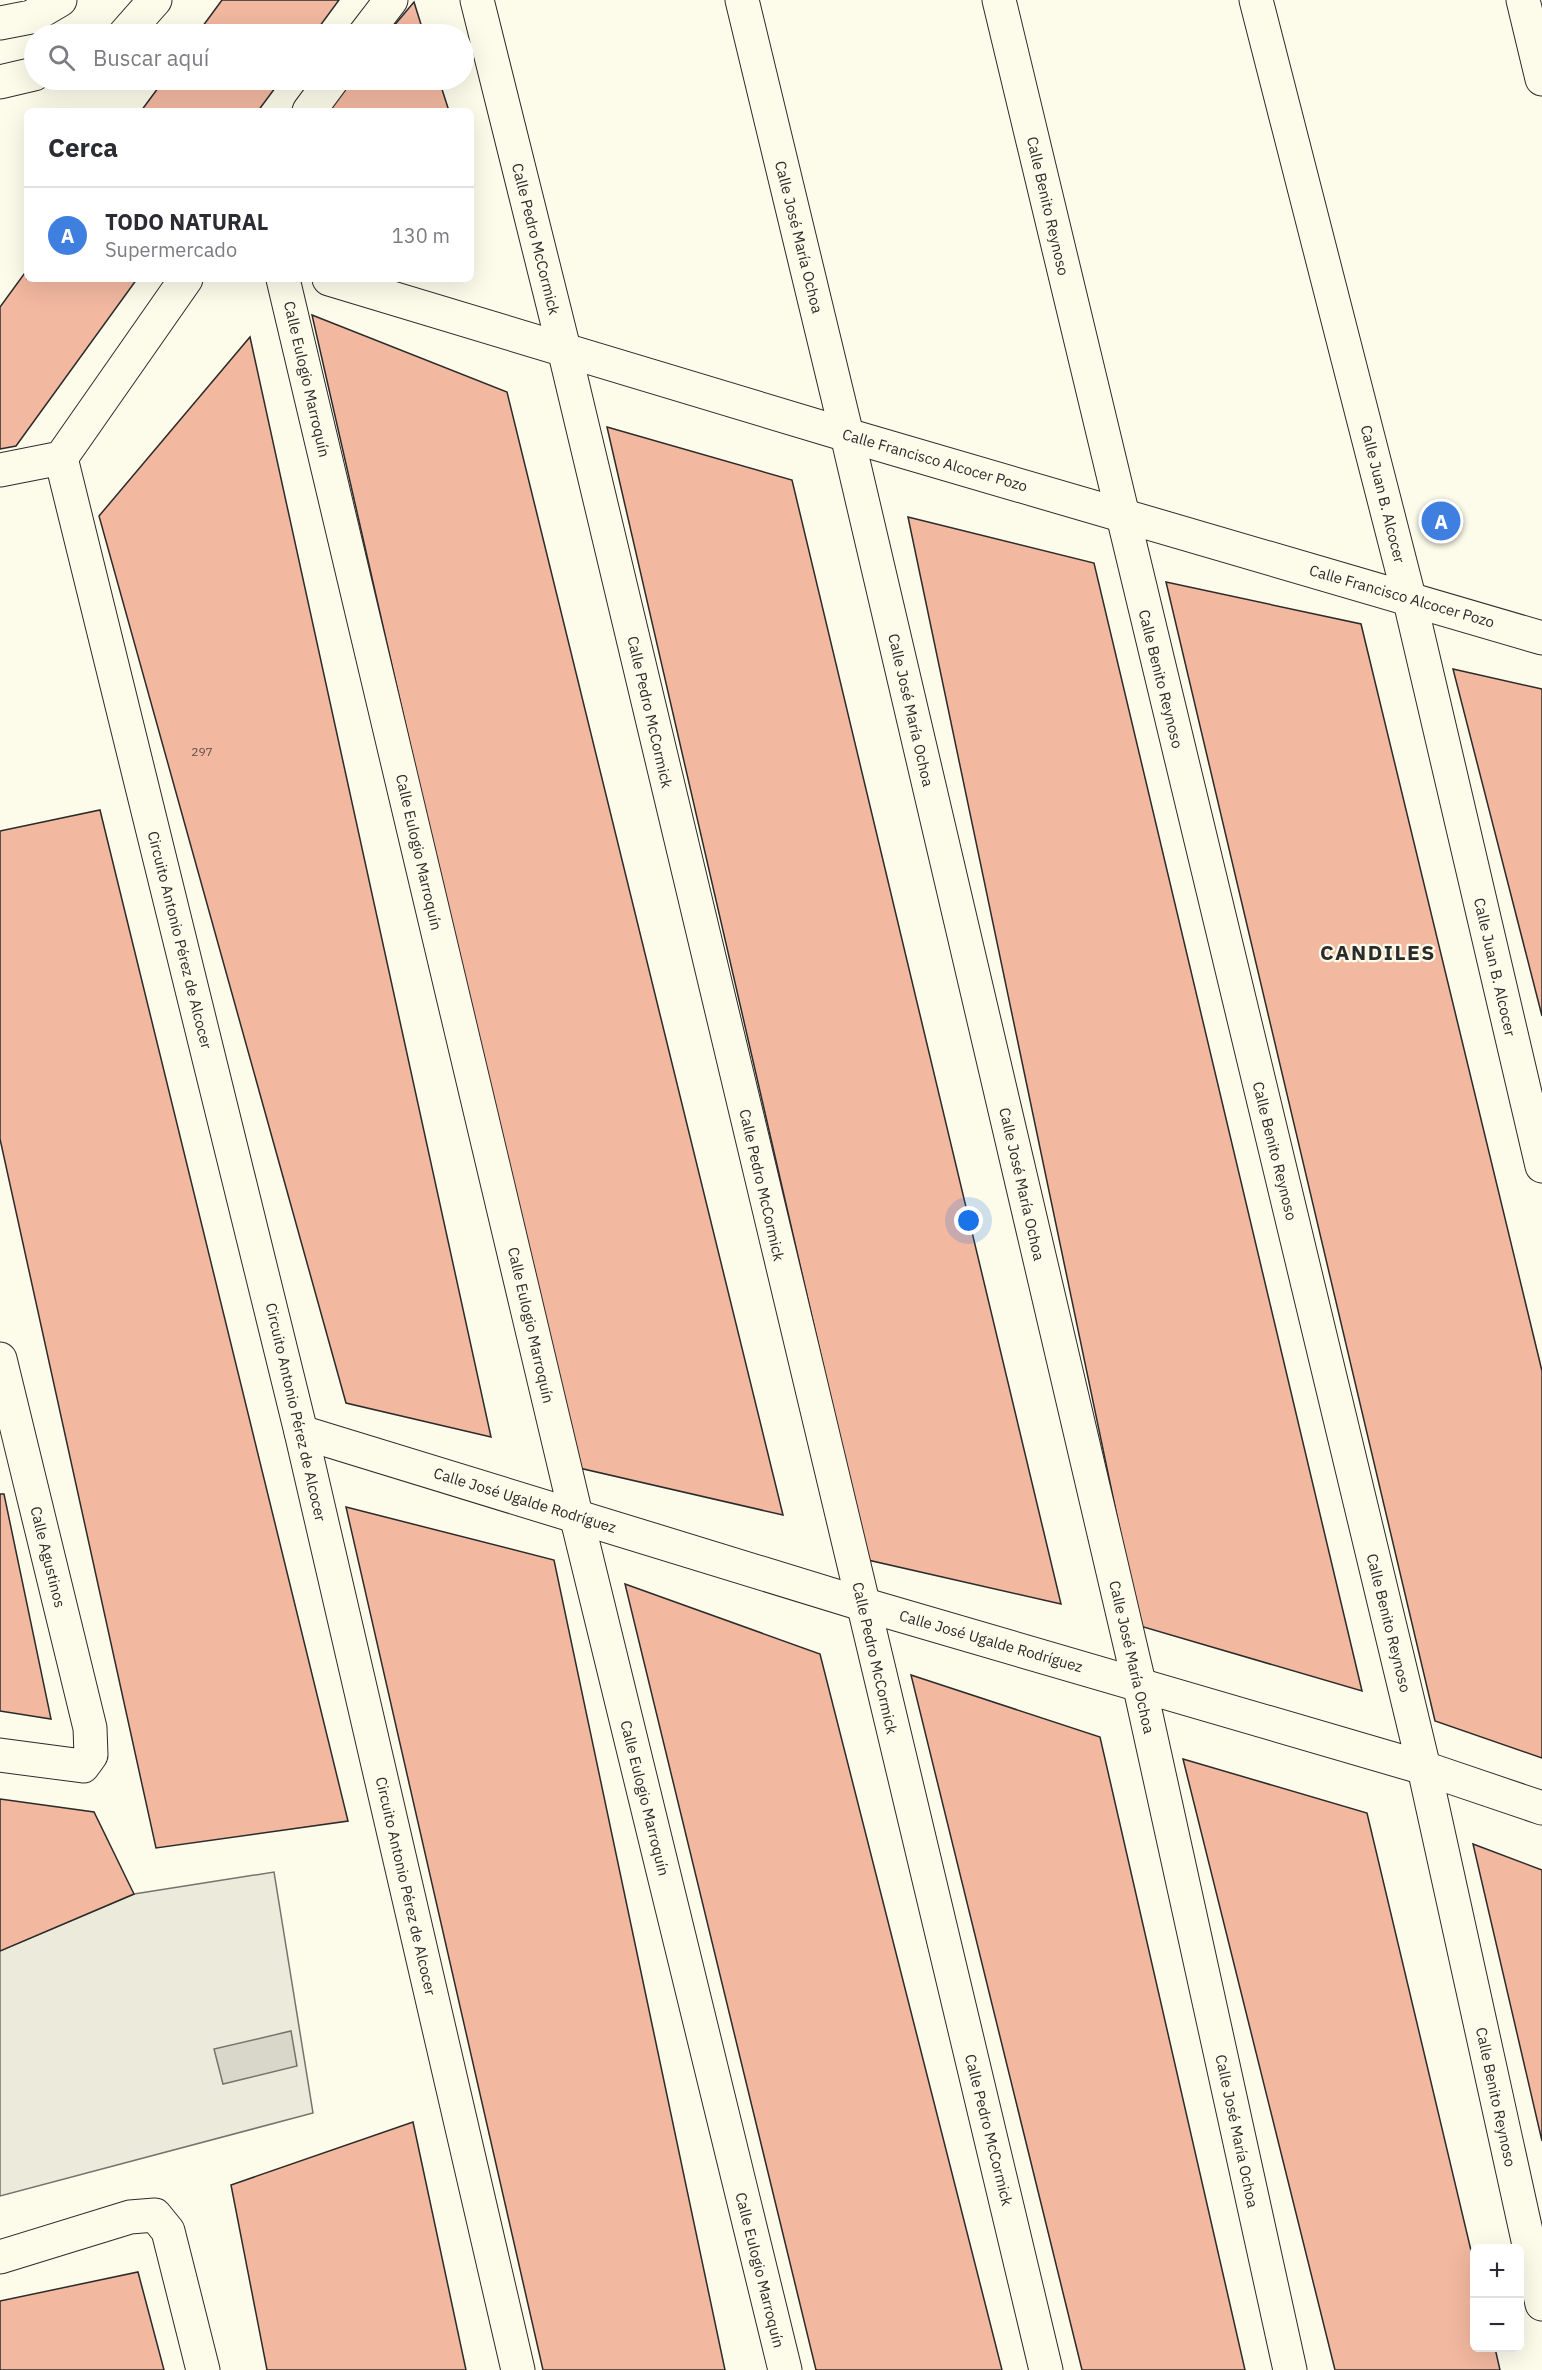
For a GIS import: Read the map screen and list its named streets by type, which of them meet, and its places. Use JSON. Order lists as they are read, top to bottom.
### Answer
{
  "streets": {
    "street": [
      "Calle Benito Reynoso",
      "Calle José María Ochoa",
      "Calle Pedro McCormick",
      "Calle Eulogio Marroquín",
      "Calle Francisco Alcocer Pozo",
      "Calle Juan B. Alcocer",
      "Circuito Antonio Pérez de Alcocer",
      "Calle José Ugalde Rodríguez",
      "Calle Agustinos"
    ]
  },
  "crossings": [
    ["Calle Benito Reynoso", "Calle Francisco Alcocer Pozo"],
    ["Calle Benito Reynoso", "Calle José Ugalde Rodríguez"],
    ["Calle José María Ochoa", "Calle Francisco Alcocer Pozo"],
    ["Calle José María Ochoa", "Calle José Ugalde Rodríguez"],
    ["Calle Pedro McCormick", "Calle Francisco Alcocer Pozo"],
    ["Calle Pedro McCormick", "Calle José Ugalde Rodríguez"],
    ["Calle Eulogio Marroquín", "Calle José Ugalde Rodríguez"],
    ["Calle Francisco Alcocer Pozo", "Calle Juan B. Alcocer"],
    ["Circuito Antonio Pérez de Alcocer", "Calle José Ugalde Rodríguez"]
  ],
  "districts": ["CANDILES"],
  "house_numbers": ["297"],
  "page": {
    "search": "Buscar aquí",
    "heading": "Cerca",
    "list": [
      {
        "mark": "A",
        "name": "TODO NATURAL",
        "note": "Supermercado",
        "value": "130 m"
      }
    ],
    "pins": "A",
    "map_buttons": ["+", "−"]
  }
}
